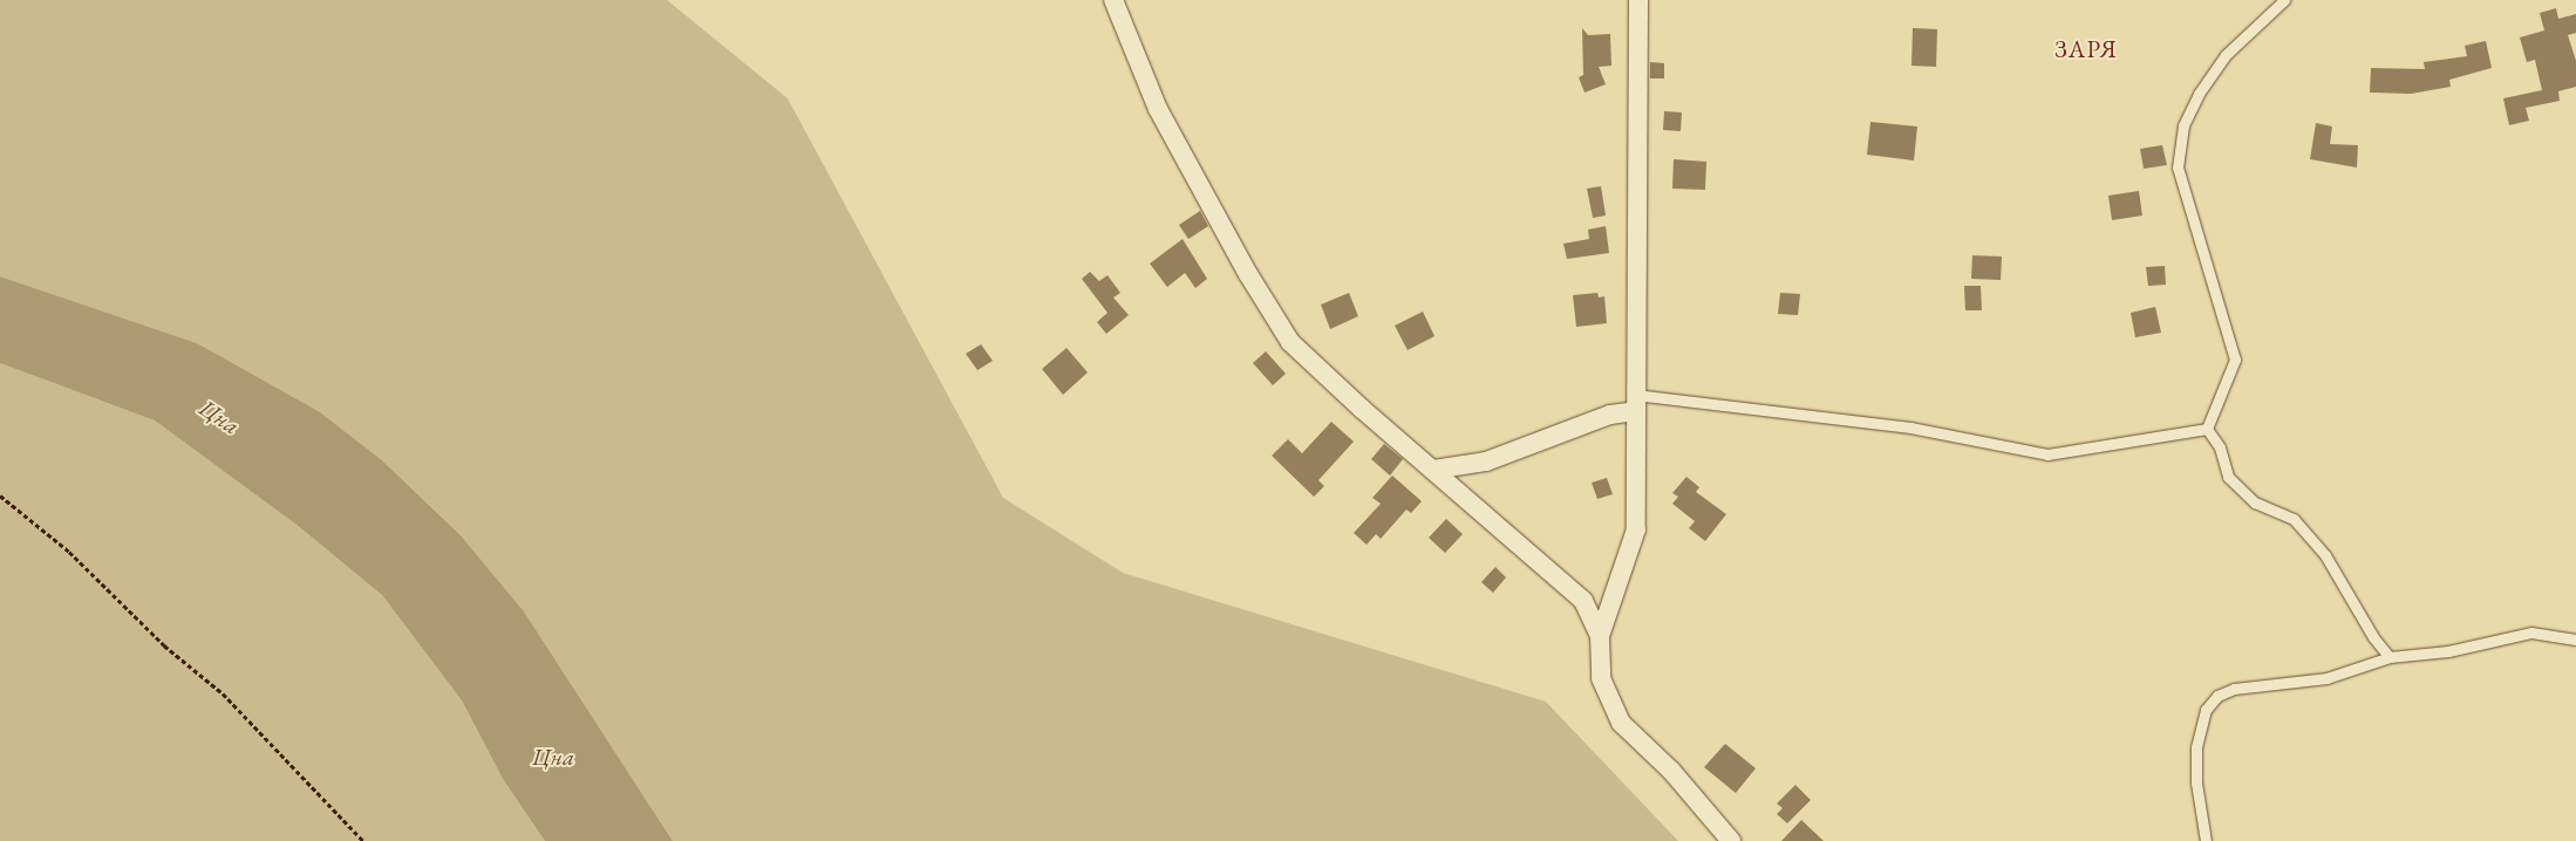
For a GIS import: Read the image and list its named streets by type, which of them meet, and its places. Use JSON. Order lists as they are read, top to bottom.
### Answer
{
  "districts": ["ЗАРЯ"],
  "water": ["Цна"]
}
